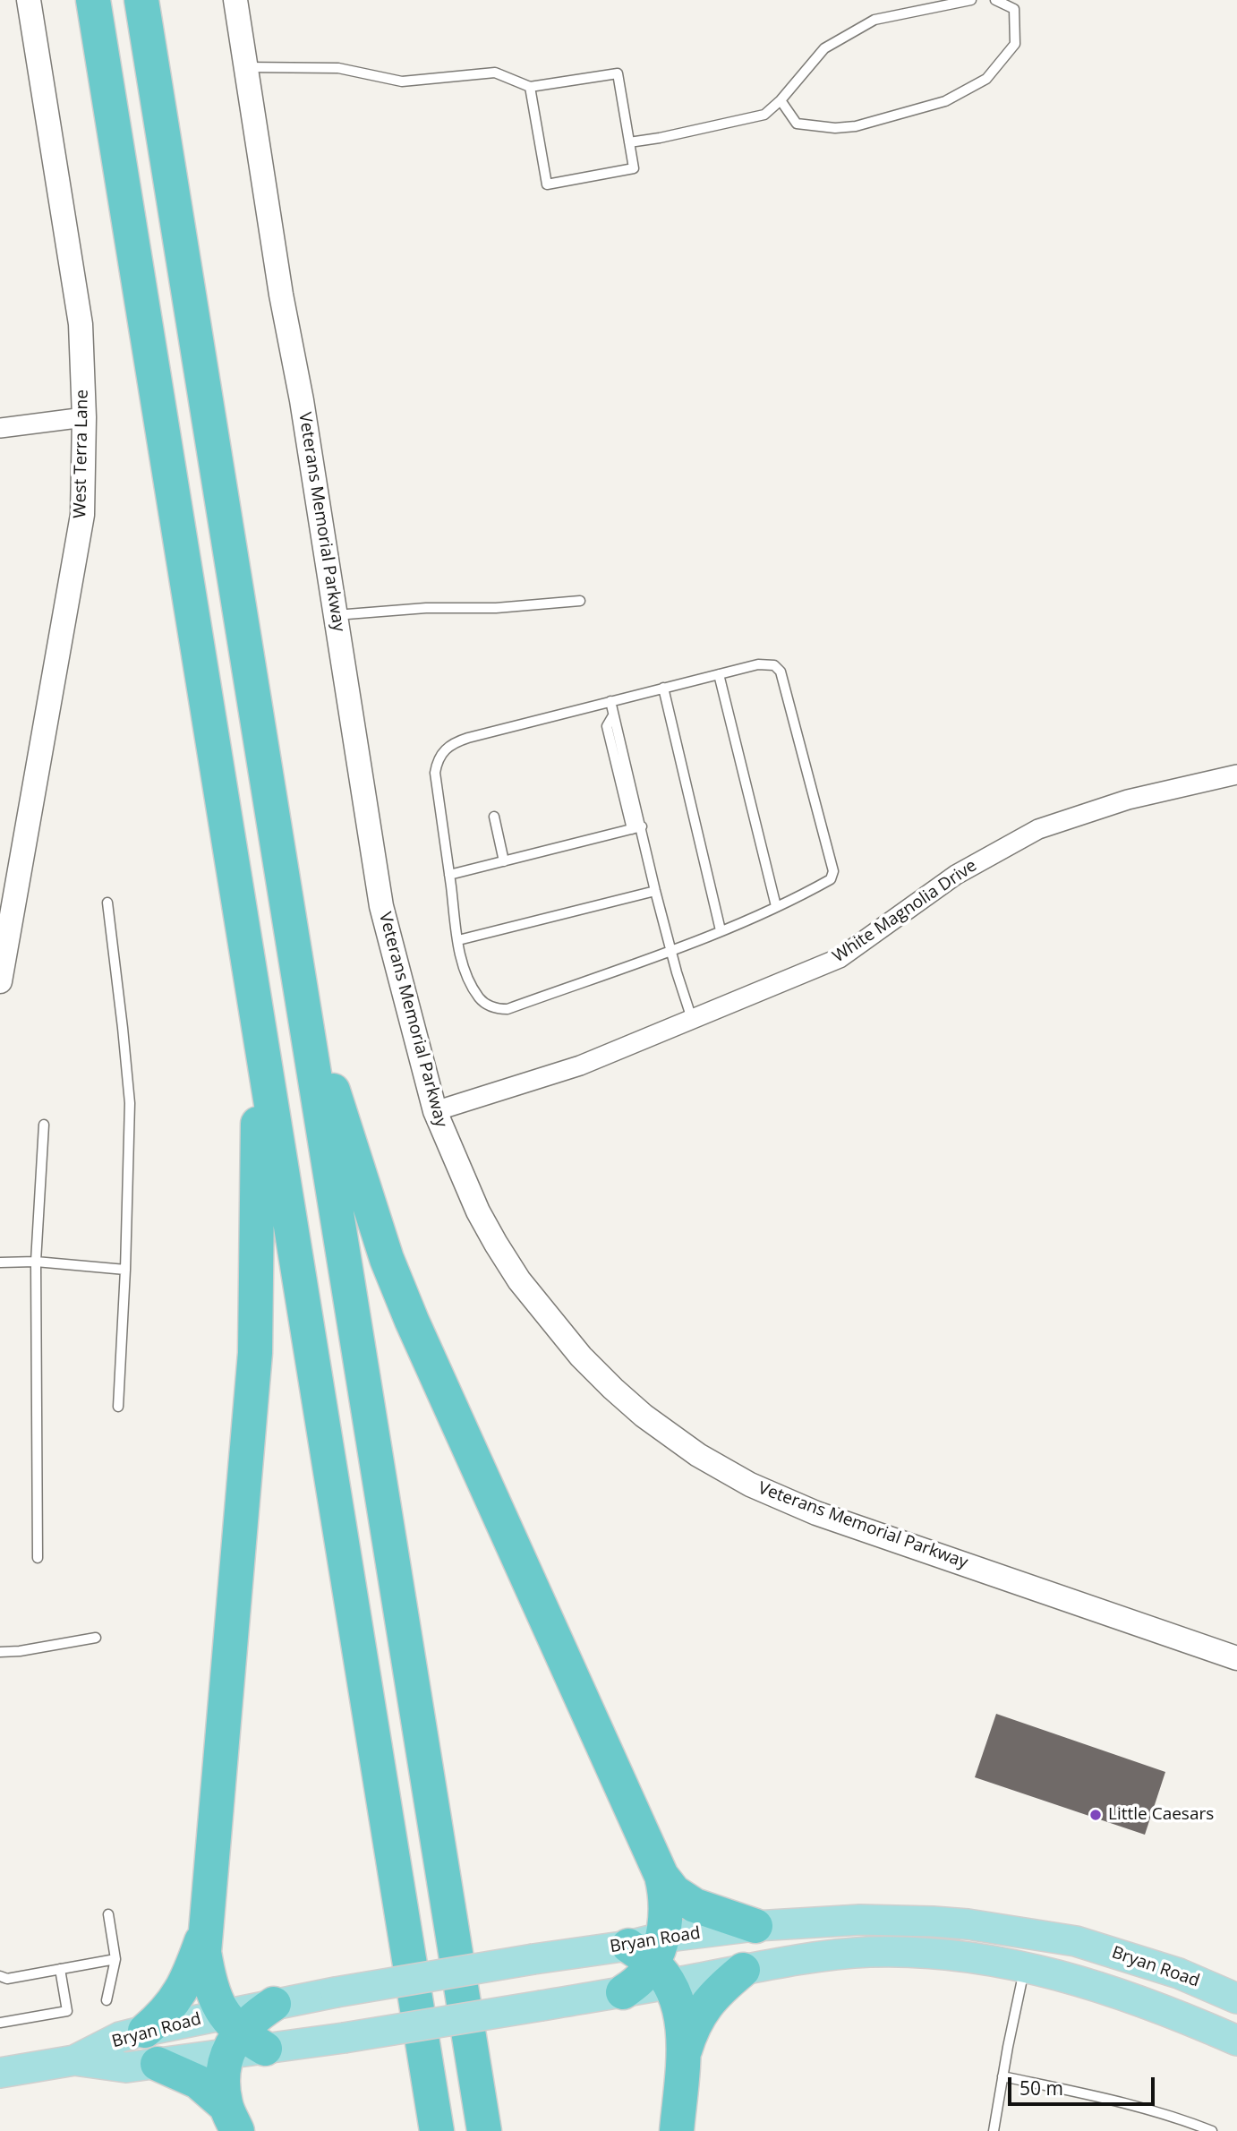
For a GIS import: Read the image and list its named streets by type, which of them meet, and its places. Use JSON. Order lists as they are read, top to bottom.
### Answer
{
  "streets": {
    "main road": ["Bryan Road"],
    "street": ["West Terra Lane", "Veterans Memorial Parkway", "White Magnolia Drive"]
  },
  "crossings": [
    ["Veterans Memorial Parkway", "White Magnolia Drive"]
  ],
  "places": ["Little Caesars"],
  "scale_bar": "50 m"
}
